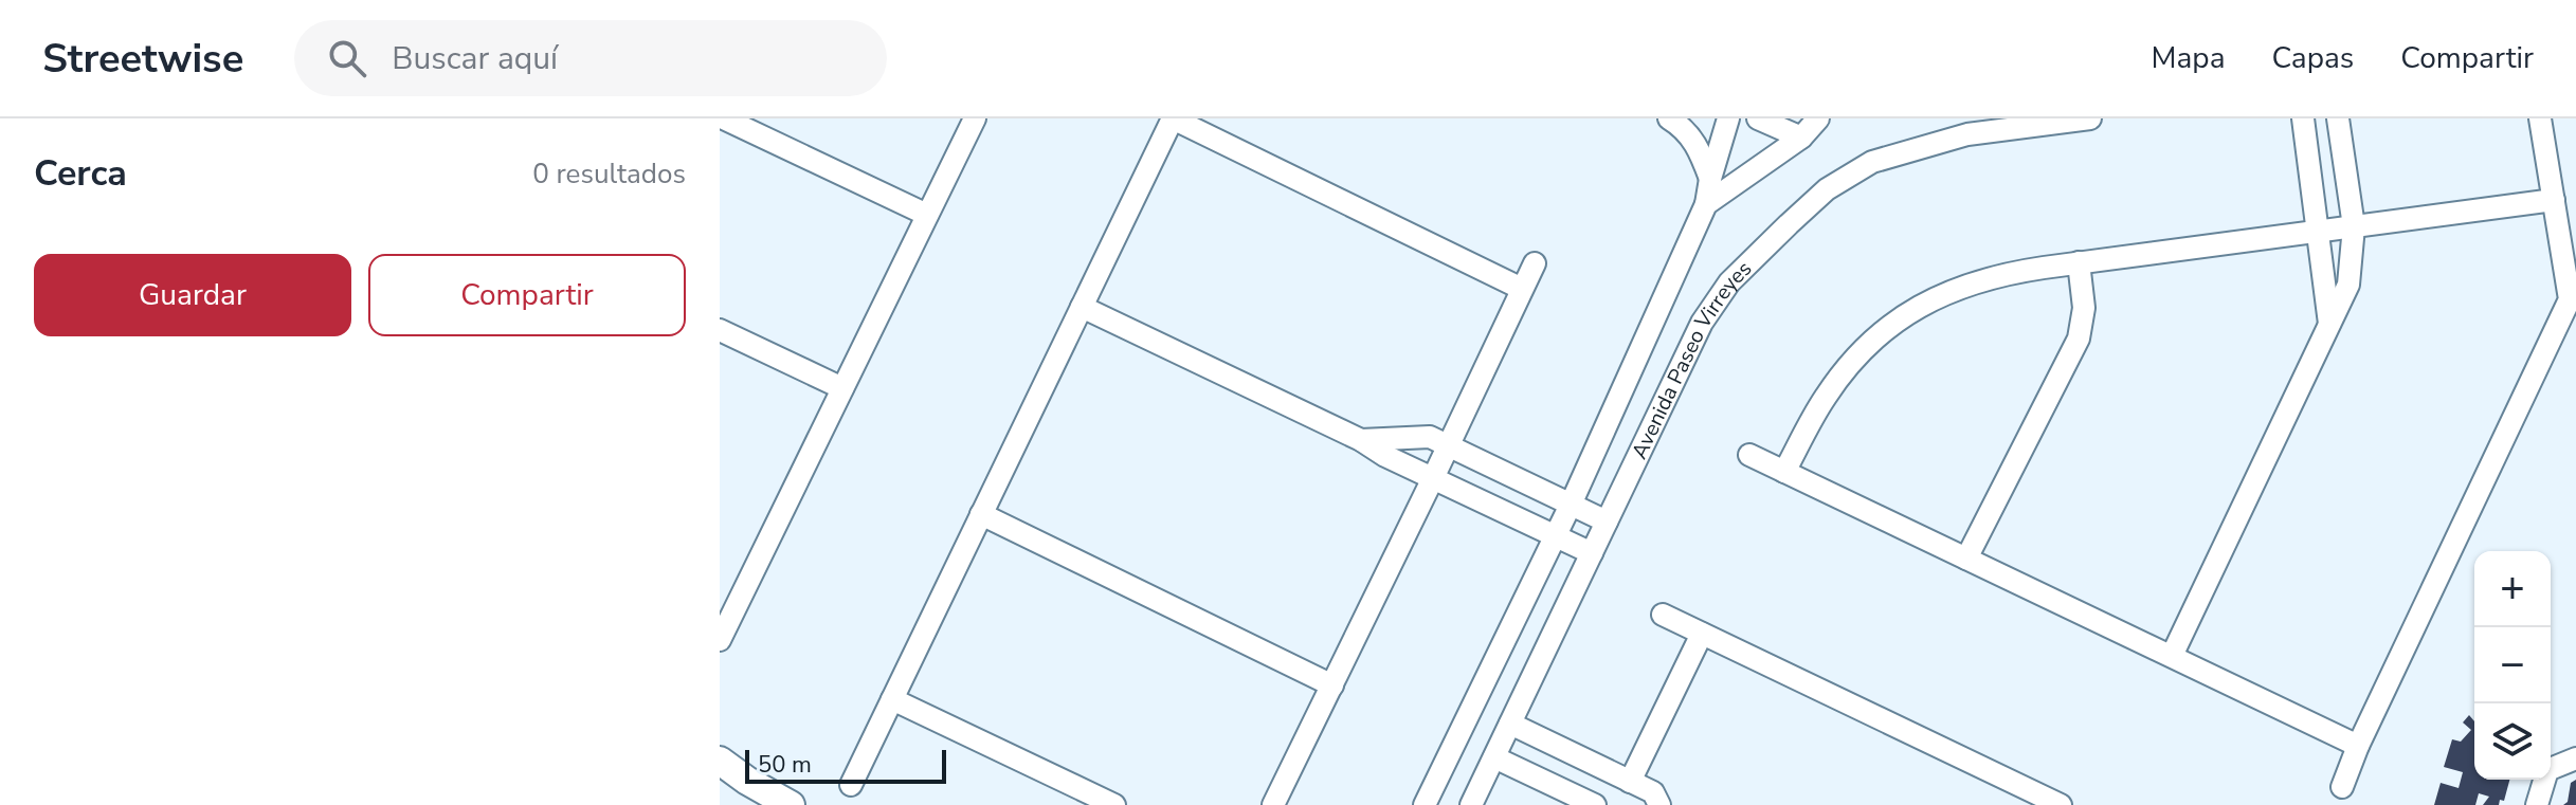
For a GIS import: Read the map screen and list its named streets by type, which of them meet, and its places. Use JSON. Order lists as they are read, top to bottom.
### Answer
{
  "streets": {
    "street": ["Avenida Paseo Virreyes"]
  },
  "scale_bar": "50 m",
  "page": {
    "header": "Streetwise",
    "search": "Buscar aquí",
    "nav": ["Mapa", "Capas", "Compartir"],
    "heading": ["Cerca", "0 resultados"],
    "buttons": ["Guardar", "Compartir"],
    "map_buttons": ["+", "−"],
    "scale": "50 m"
  }
}
